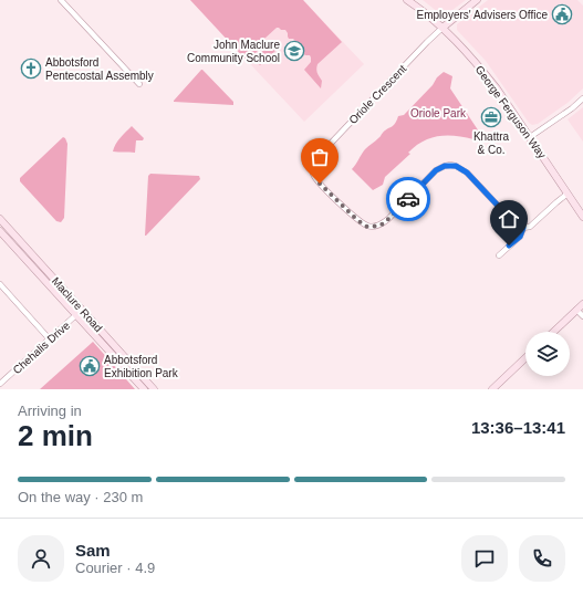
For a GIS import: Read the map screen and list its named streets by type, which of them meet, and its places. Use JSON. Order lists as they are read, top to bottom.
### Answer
{
  "streets": {
    "main road": ["George Ferguson Way", "Maclure Road"],
    "street": ["Oriole Crescent", "Chehalis Drive"]
  },
  "crossings": [
    ["Oriole Crescent", "George Ferguson Way"],
    ["Maclure Road", "Chehalis Drive"]
  ],
  "parks": ["Oriole Park"],
  "places": {
    "public building": ["Employers' Advisers Office", "Abbotsford Exhibition Park"],
    "school or university": ["John Maclure Community School"],
    "church": ["Abbotsford Pentecostal Assembly"],
    "office": ["Khattra & Co."]
  },
  "page": {
    "heading": ["2 min", "Arriving in", "13:36–13:41"],
    "panel": ["Sam", "Courier · 4.9"],
    "bar": "On the way · 230 m"
  }
}
